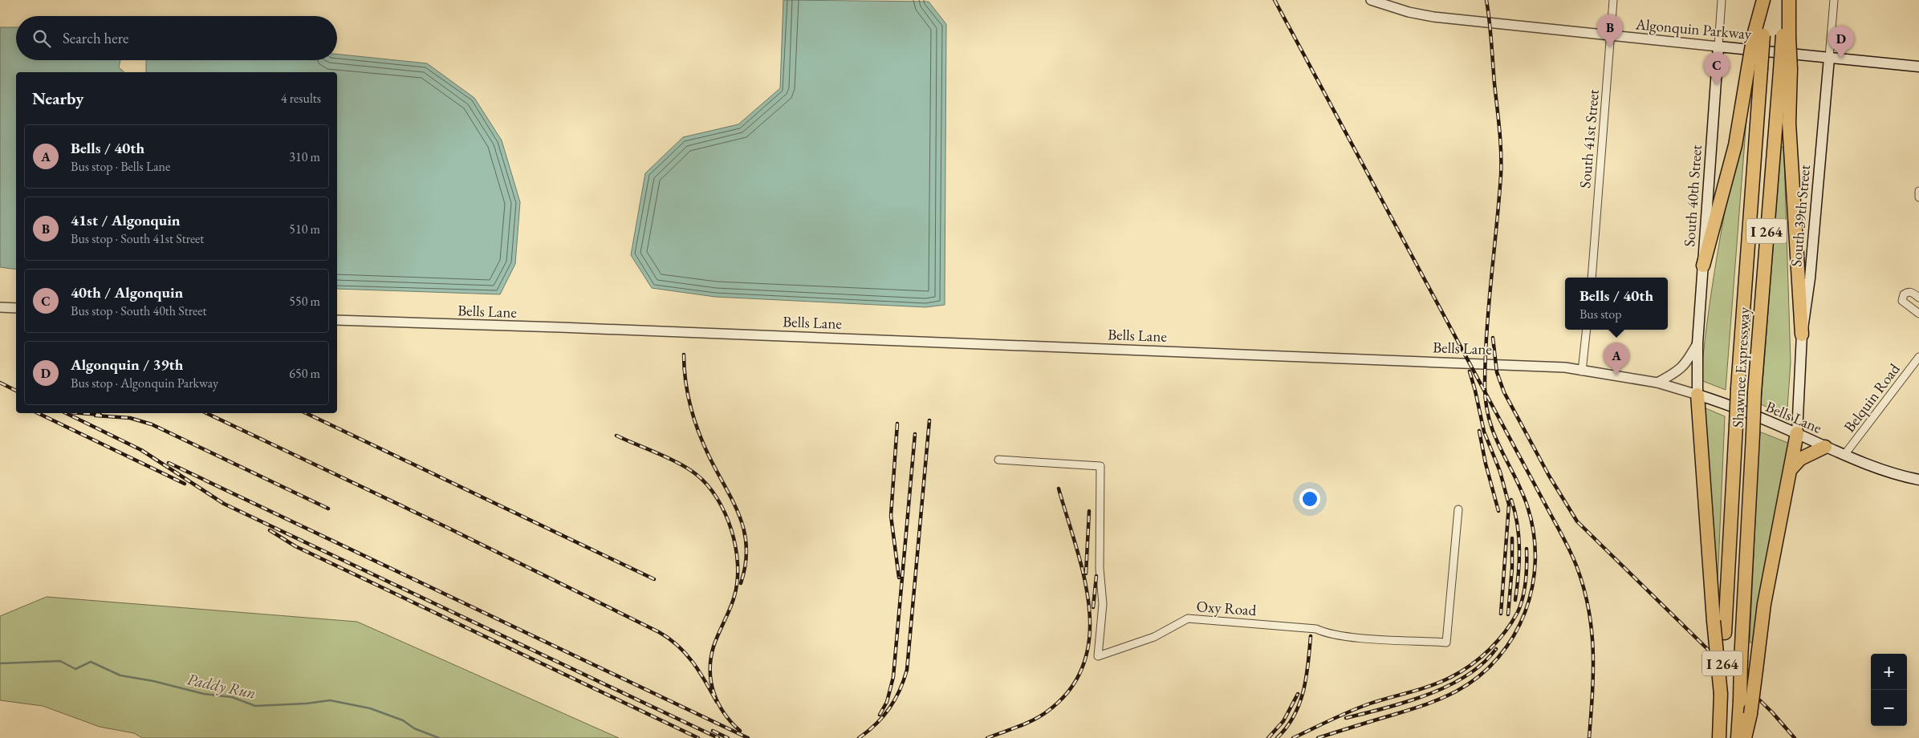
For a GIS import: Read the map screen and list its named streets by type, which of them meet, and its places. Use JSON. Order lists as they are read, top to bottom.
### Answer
{
  "streets": {
    "highway": ["I 264", "Shawnee Expressway"],
    "main road": [
      "Algonquin Parkway",
      "South 40th Street",
      "South 39th Street",
      "Bells Lane"
    ],
    "street": ["South 41st Street", "Belquin Road", "Oxy Road"]
  },
  "crossings": [
    ["Algonquin Parkway", "South 41st Street"],
    ["Algonquin Parkway", "South 40th Street"],
    ["Algonquin Parkway", "South 39th Street"],
    ["South 40th Street", "Bells Lane"],
    ["South 39th Street", "Bells Lane"],
    ["Bells Lane", "Belquin Road"]
  ],
  "water": ["Paddy Run"],
  "page": {
    "pins": [
      "B",
      "D",
      "C",
      "A"
    ],
    "search": "Search here",
    "heading": ["Nearby", "4 results"],
    "list": [
      {
        "mark": "A",
        "name": "Bells / 40th",
        "note": "Bus stop · Bells Lane",
        "value": "310 m"
      },
      {
        "mark": "B",
        "name": "41st / Algonquin",
        "note": "Bus stop · South 41st Street",
        "value": "510 m"
      },
      {
        "mark": "C",
        "name": "40th / Algonquin",
        "note": "Bus stop · South 40th Street",
        "value": "550 m"
      },
      {
        "mark": "D",
        "name": "Algonquin / 39th",
        "note": "Bus stop · Algonquin Parkway",
        "value": "650 m"
      }
    ],
    "popup": ["Bells / 40th", "Bus stop"],
    "map_buttons": ["+", "−"]
  }
}
